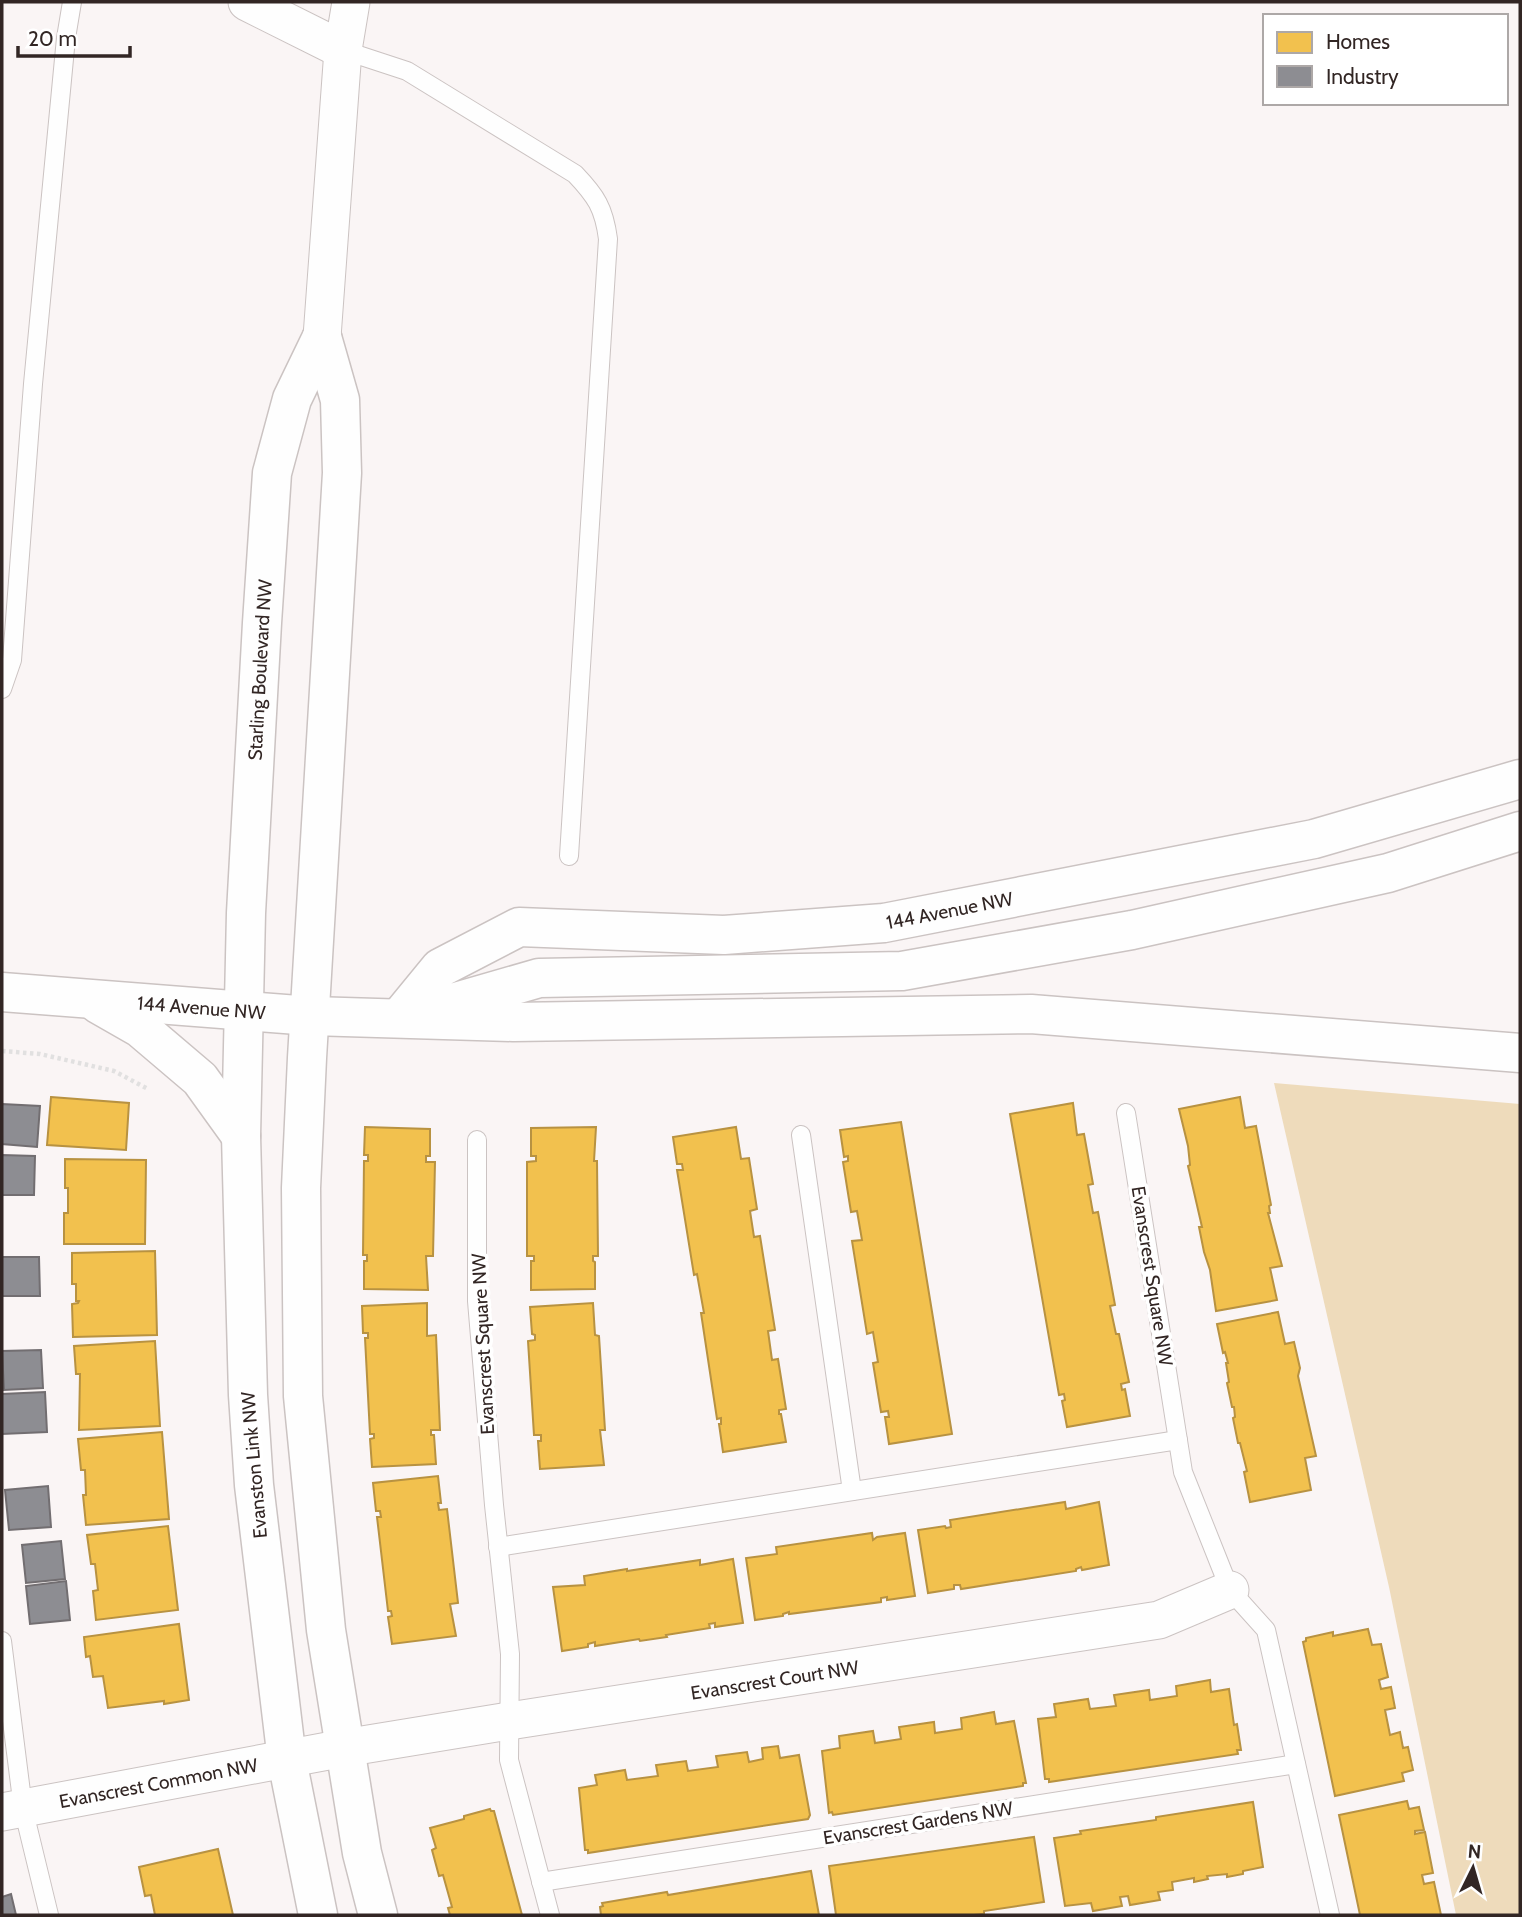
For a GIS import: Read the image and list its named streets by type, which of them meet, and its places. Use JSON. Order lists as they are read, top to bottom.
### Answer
{
  "streets": {
    "main road": ["Starling Boulevard NW", "144 Avenue NW", "Evanston Link NW"],
    "street": ["Evanscrest Court NW", "Evanscrest Common NW"],
    "lane": ["Evanscrest Square NW", "Evanscrest Gardens NW"]
  },
  "crossings": [
    ["Starling Boulevard NW", "144 Avenue NW"],
    ["Starling Boulevard NW", "Evanston Link NW"],
    ["144 Avenue NW", "Evanston Link NW"],
    ["Evanscrest Square NW", "Evanscrest Court NW"],
    ["Evanston Link NW", "Evanscrest Court NW"],
    ["Evanston Link NW", "Evanscrest Common NW"],
    ["Evanscrest Court NW", "Evanscrest Common NW"]
  ],
  "legend": ["Homes", "Industry"],
  "scale_bar": "20 m",
  "north": "top"
}
